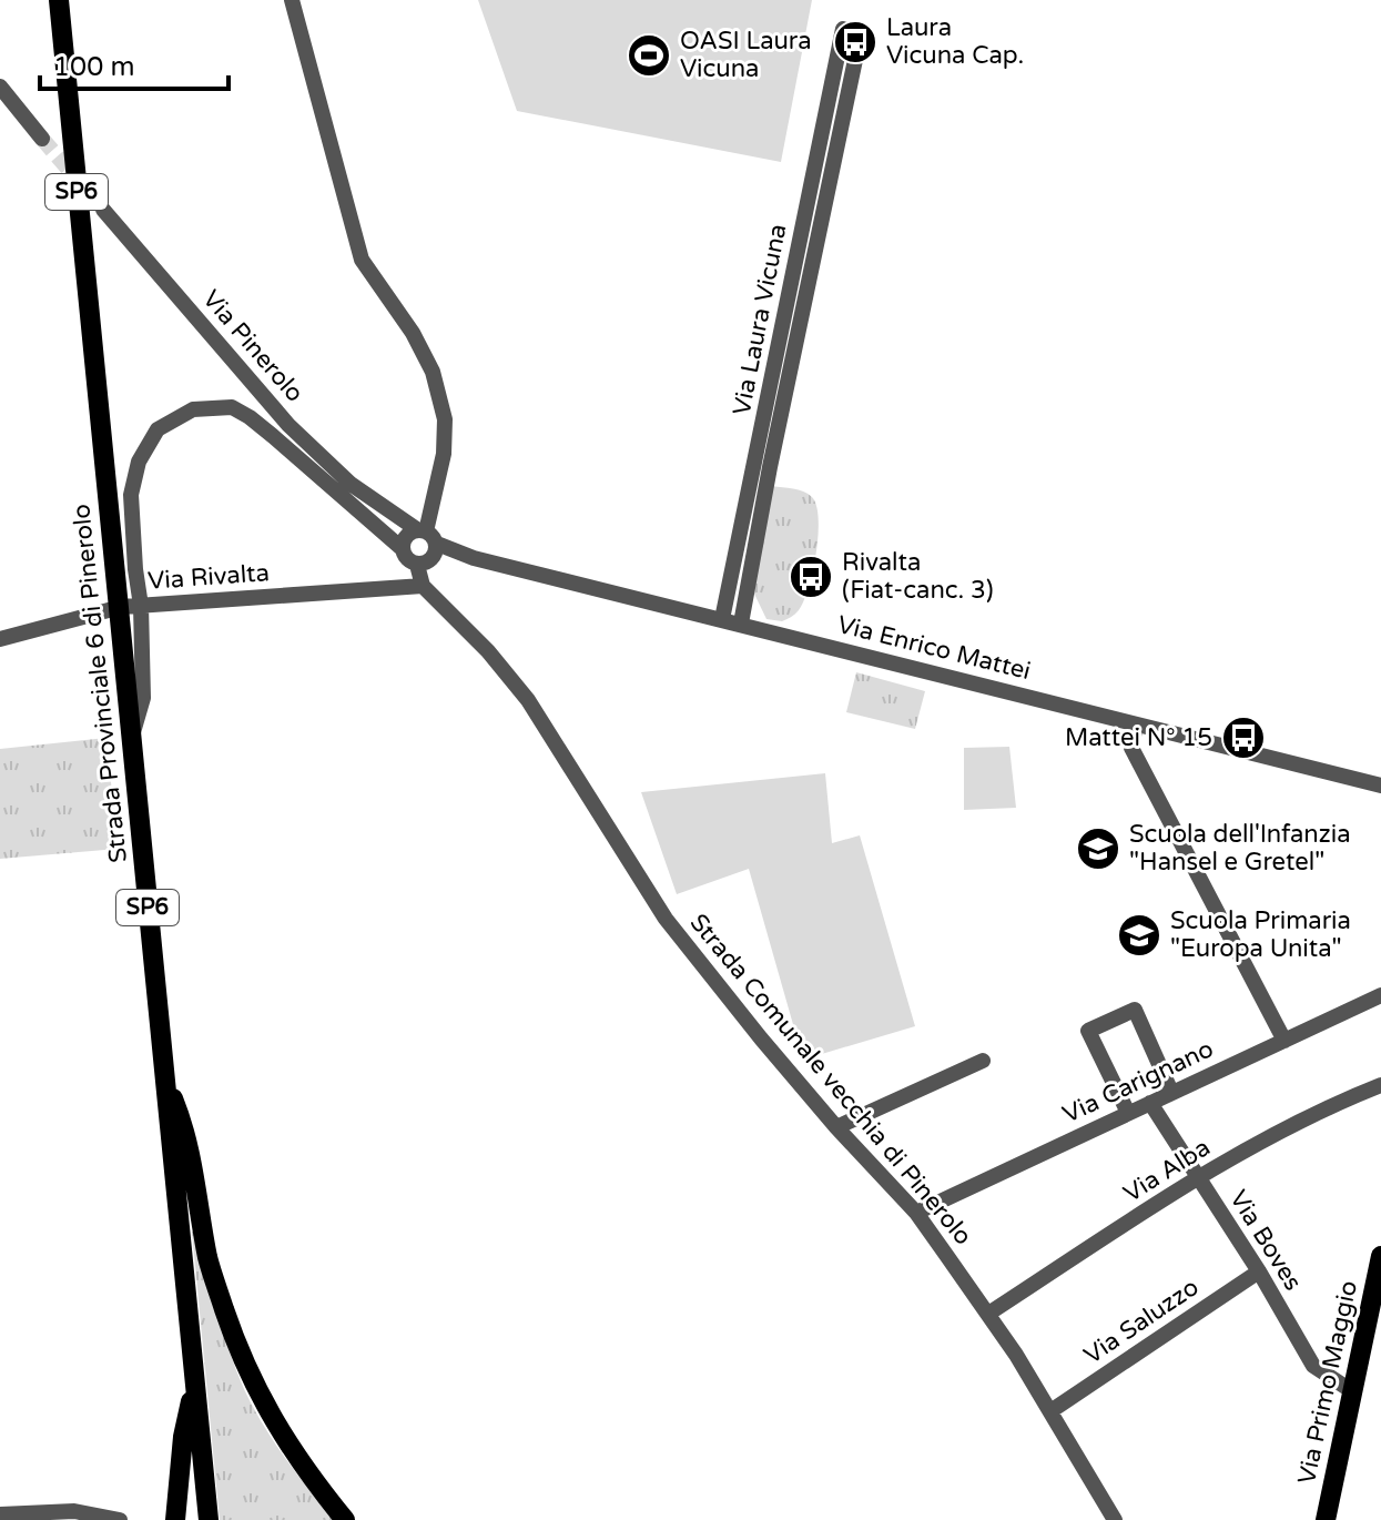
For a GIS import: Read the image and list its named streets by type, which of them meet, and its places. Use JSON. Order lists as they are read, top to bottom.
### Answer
{
  "streets": {
    "main road": ["SP6", "Strada Provinciale 6 di Pinerolo", "Via Primo Maggio"],
    "street": [
      "Via Laura Vicuna",
      "Via Pinerolo",
      "Via Rivalta",
      "Via Enrico Mattei",
      "Strada Comunale vecchia di Pinerolo",
      "Via Carignano",
      "Via Alba",
      "Via Boves",
      "Via Saluzzo"
    ]
  },
  "crossings": [
    ["Via Laura Vicuna", "Via Enrico Mattei"],
    ["Via Pinerolo", "Via Enrico Mattei"],
    ["Via Rivalta", "Strada Provinciale 6 di Pinerolo"],
    ["Via Rivalta", "Strada Comunale vecchia di Pinerolo"],
    ["Strada Comunale vecchia di Pinerolo", "Via Carignano"],
    ["Strada Comunale vecchia di Pinerolo", "Via Alba"],
    ["Strada Comunale vecchia di Pinerolo", "Via Saluzzo"],
    ["Via Carignano", "Via Boves"],
    ["Via Alba", "Via Boves"],
    ["Via Boves", "Via Saluzzo"],
    ["Via Boves", "Via Primo Maggio"]
  ],
  "places": {
    "bus stop": ["Laura Vicuna Cap.", "Rivalta (Fiat-canc. 3)", "Mattei N° 15"],
    "sports": ["OASI Laura Vicuna"],
    "school or university": ["Scuola dell'Infanzia \"Hansel e Gretel\"", "Scuola Primaria \"Europa Unita\""]
  },
  "scale_bar": "100 m"
}
